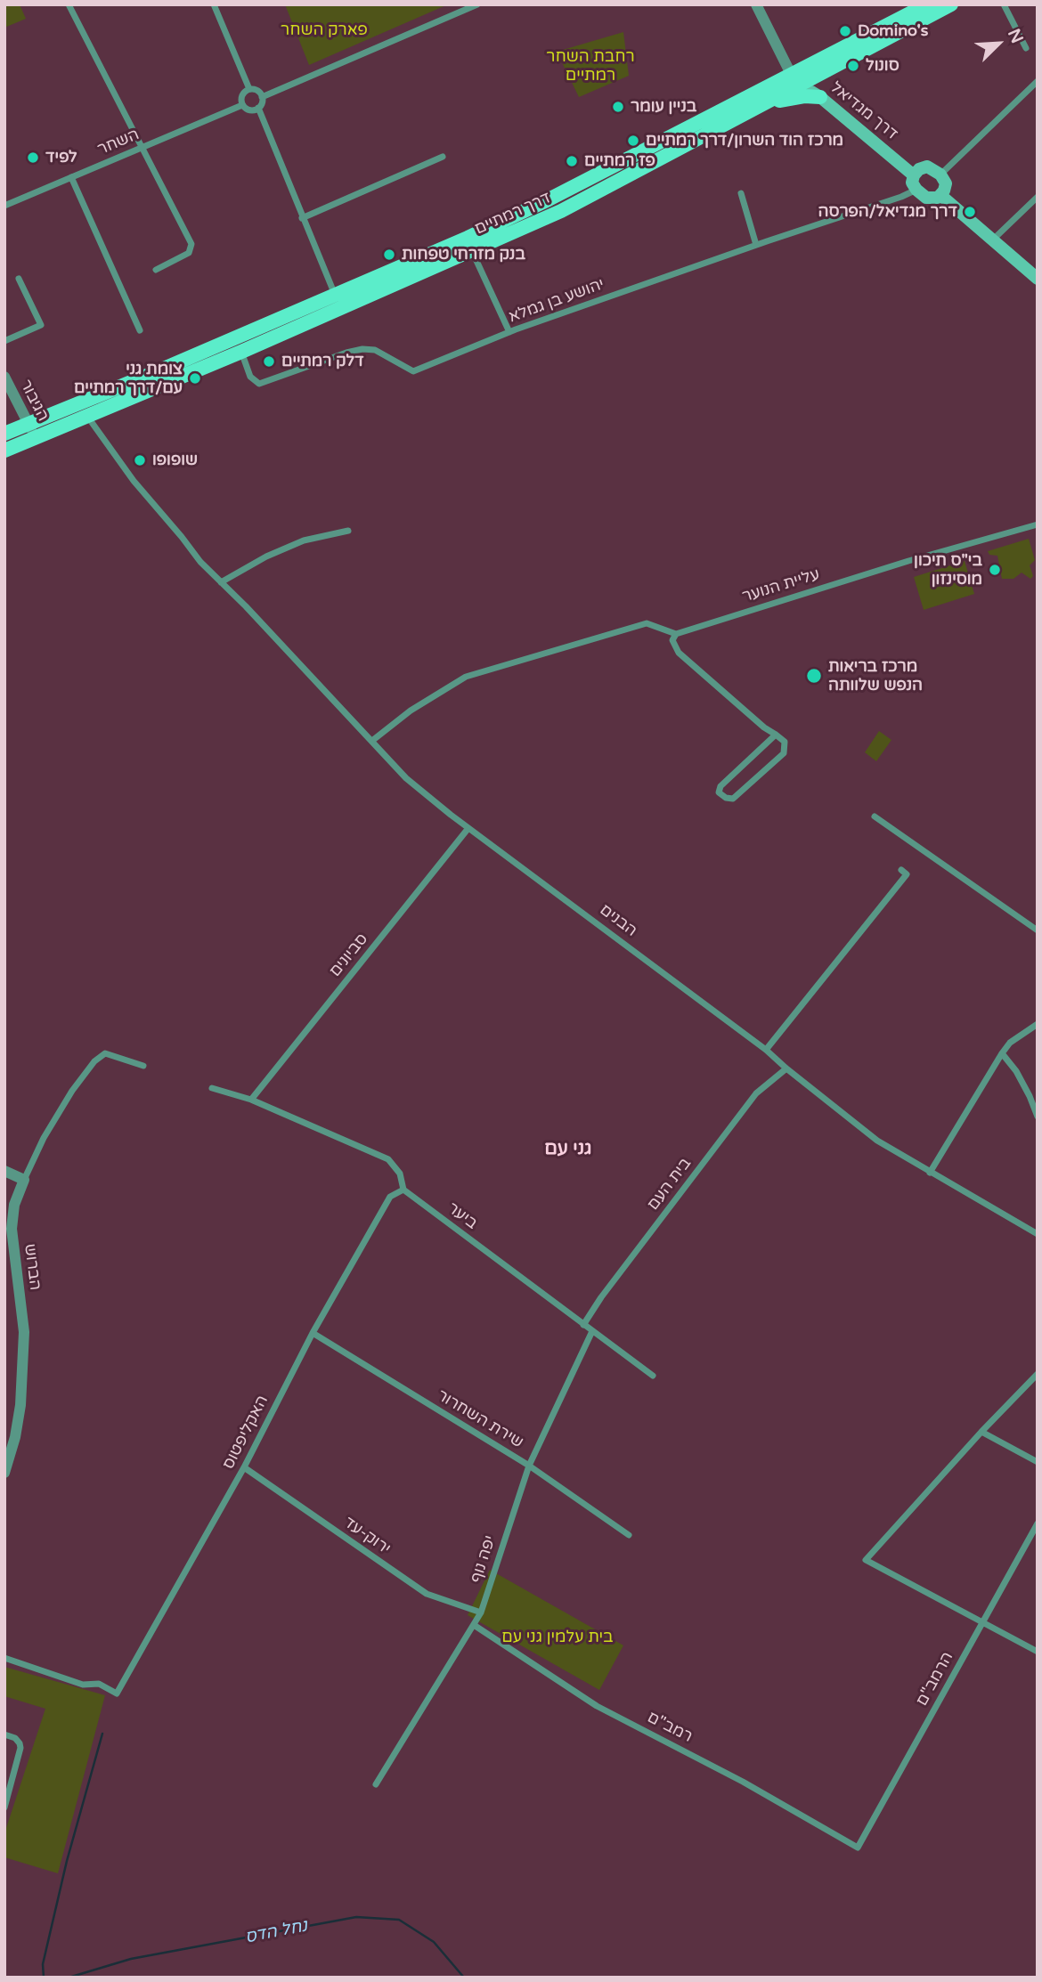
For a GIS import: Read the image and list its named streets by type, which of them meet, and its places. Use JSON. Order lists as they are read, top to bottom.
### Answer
{
  "streets": {
    "main road": ["דרך מגדיאל", "דרך רמתיים"],
    "street": [
      "השחר",
      "יהושע בן גמלא",
      "הגיבור",
      "עליית הנוער",
      "הבנים",
      "סביונים",
      "בית העם",
      "ביער",
      "הברוש",
      "שירת השחרור",
      "האקליפטוס",
      "ירוק-עד",
      "יפה נוף",
      "הרמב\"ם",
      "רמב\"ם"
    ]
  },
  "crossings": [
    ["דרך מגדיאל", "דרך רמתיים"],
    ["דרך מגדיאל", "יהושע בן גמלא"],
    ["דרך רמתיים", "יהושע בן גמלא"],
    ["דרך רמתיים", "הגיבור"],
    ["דרך רמתיים", "הבנים"],
    ["הבנים", "סביונים"],
    ["הבנים", "בית העם"],
    ["סביונים", "ביער"],
    ["בית העם", "ביער"],
    ["ביער", "האקליפטוס"],
    ["ביער", "יפה נוף"],
    ["שירת השחרור", "האקליפטוס"],
    ["שירת השחרור", "יפה נוף"],
    ["האקליפטוס", "ירוק-עד"],
    ["ירוק-עד", "יפה נוף"],
    ["יפה נוף", "רמב\"ם"],
    ["הרמב\"ם", "רמב\"ם"]
  ],
  "districts": ["גני עם"],
  "water": ["נחל הדס"],
  "parks": ["פארק השחר", "רחבת השחר רמתיים", "בית עלמין גני עם"],
  "places": [
    "Domino's",
    "סונול",
    "בניין עומר",
    "מרכז הוד השרון/דרך רמתיים",
    "לפיד",
    "פז רמתיים",
    "דרך מגדיאל/הפרסה",
    "בנק מזרחי טפחות",
    "דלק רמתיים",
    "צומת גני עם/דרך רמתיים",
    "שופופו",
    "בי\"ס תיכון מוסינזון",
    "מרכז בריאות הנפש שלוותה"
  ],
  "north": "top right"
}
